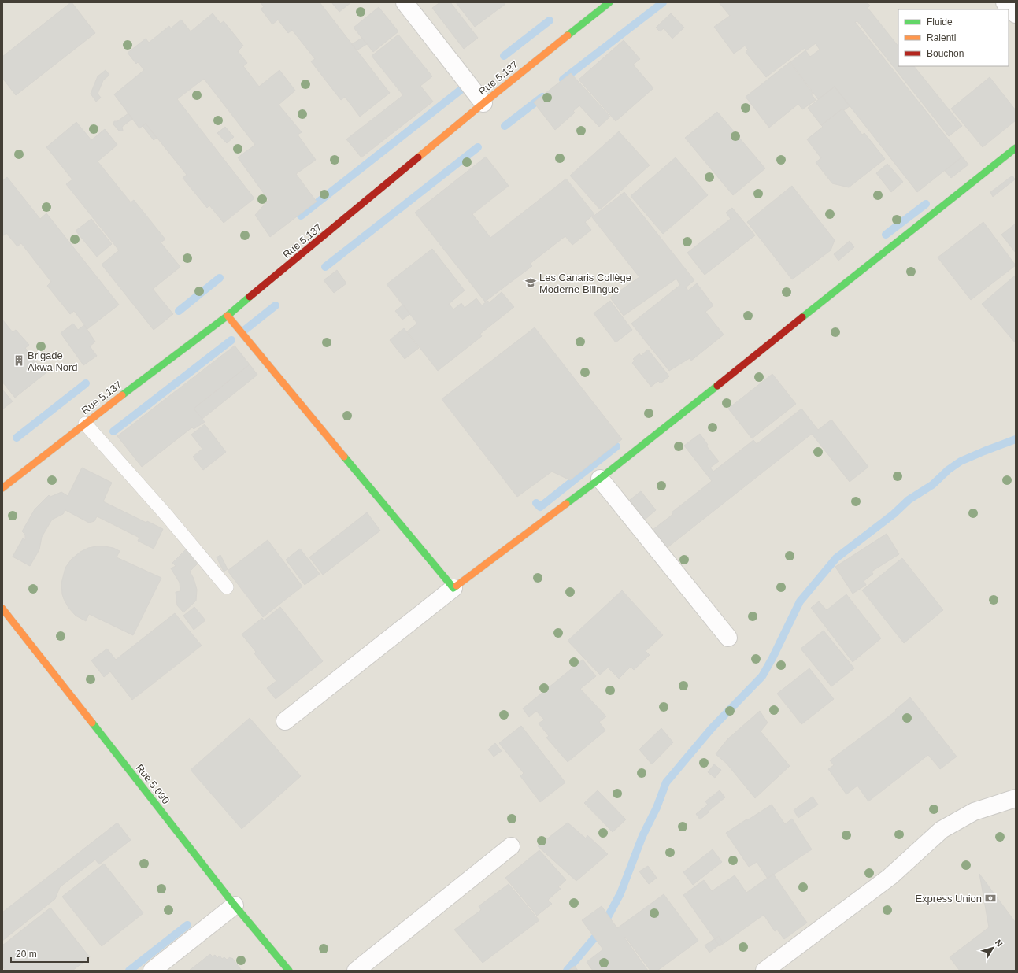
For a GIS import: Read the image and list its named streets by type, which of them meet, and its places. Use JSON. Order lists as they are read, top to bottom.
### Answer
{
  "streets": {
    "street": ["Rue 5.137", "Rue 5.090"]
  },
  "places": {
    "school or university": ["Les Canaris Collège Moderne Bilingue"],
    "building": ["Brigade Akwa Nord"],
    "bank": ["Express Union"]
  },
  "legend": ["Fluide", "Ralenti", "Bouchon"],
  "scale_bar": "20 m",
  "north": "top right"
}
